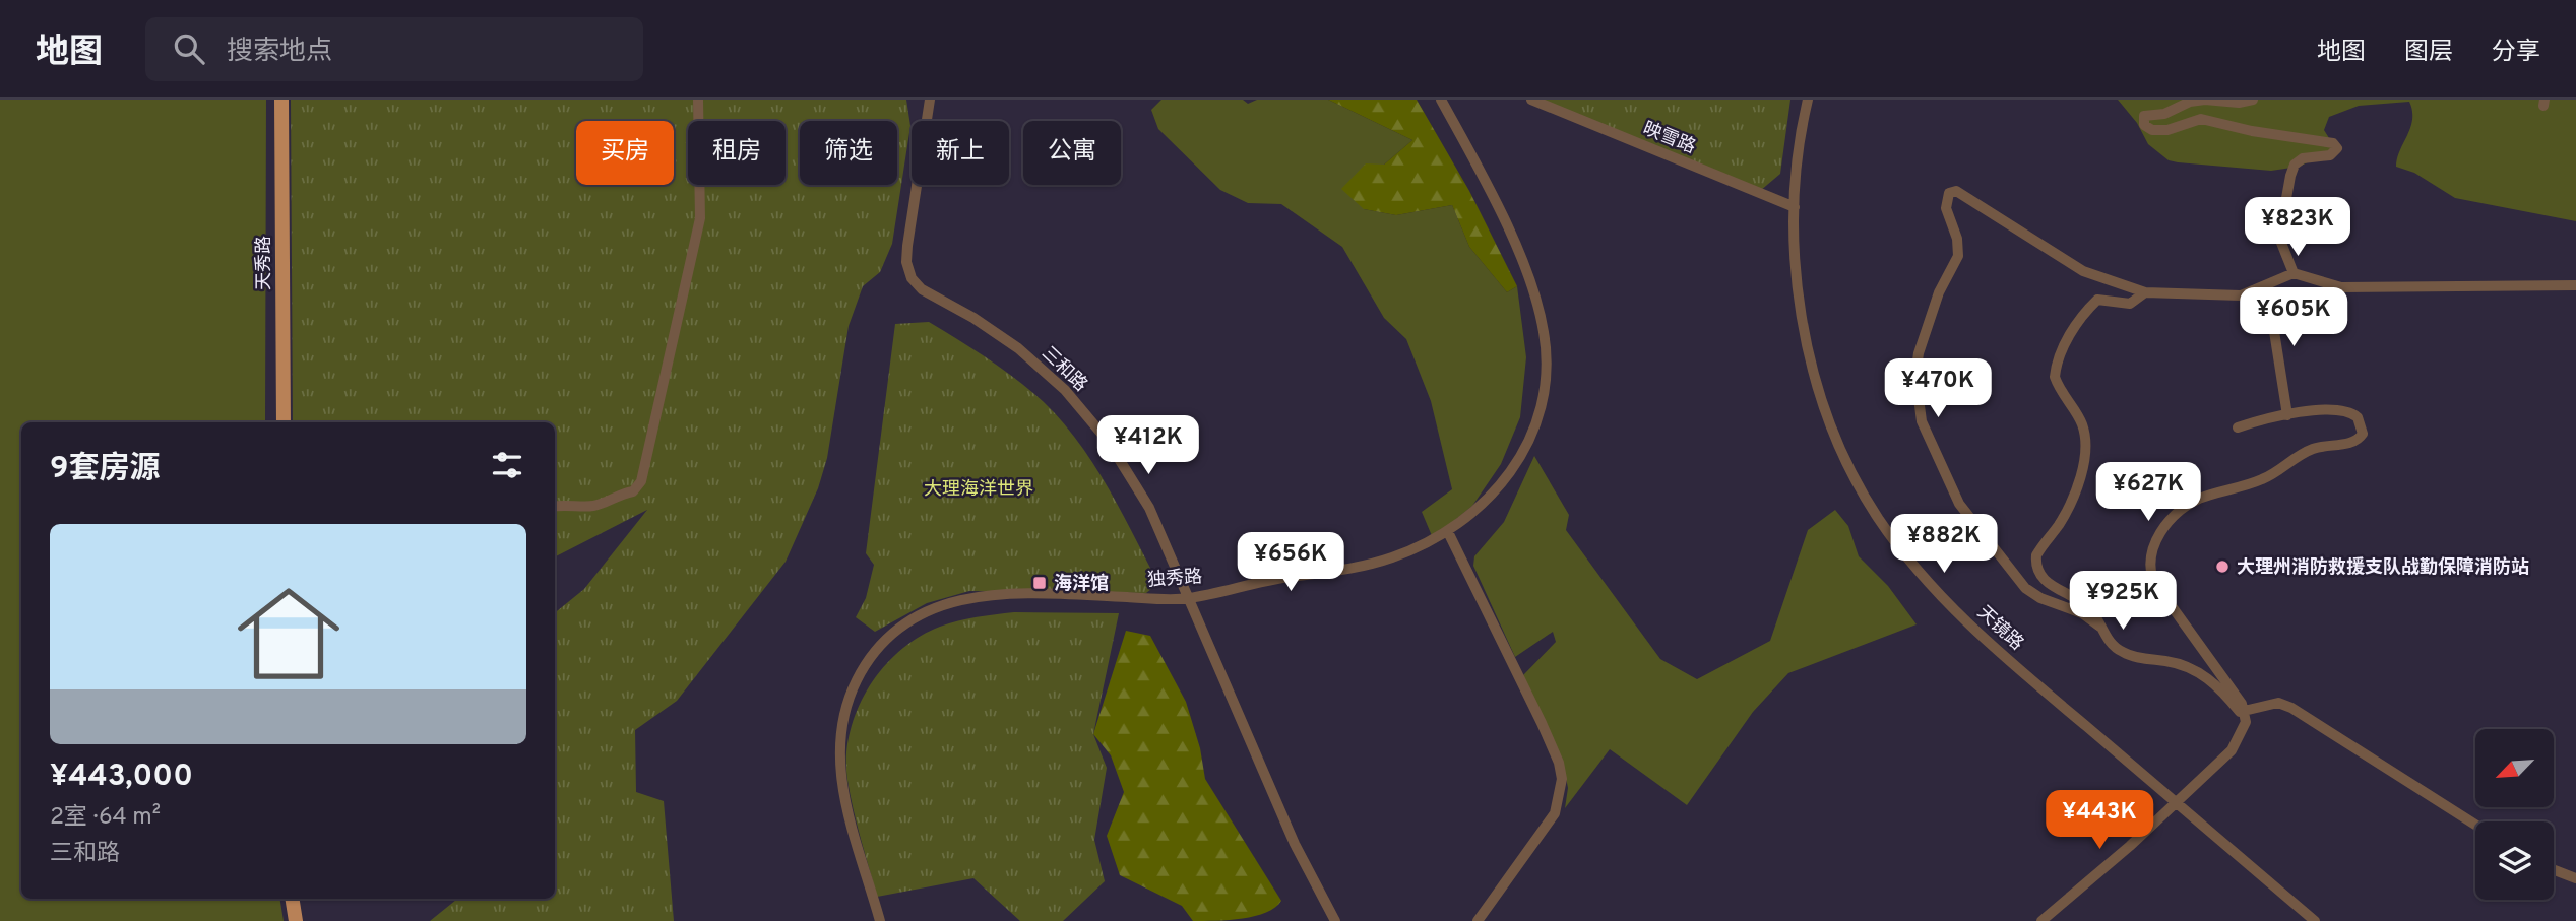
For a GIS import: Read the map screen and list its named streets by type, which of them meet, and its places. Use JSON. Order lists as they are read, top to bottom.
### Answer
{
  "streets": {
    "main road": ["天秀路"],
    "street": [
      "映雪路",
      "三和路",
      "独秀路",
      "天镜路"
    ]
  },
  "crossings": [
    ["映雪路", "天镜路"],
    ["三和路", "独秀路"]
  ],
  "parks": ["大理海洋世界"],
  "places": {
    "other": ["大理州消防救援支队战勤保障消防站"],
    "transit": ["海洋馆"]
  },
  "north": "bottom left",
  "page": {
    "header": "地图",
    "search": "搜索地点",
    "nav": ["地图", "图层", "分享"],
    "chip": [
      "买房",
      "租房",
      "筛选",
      "新上",
      "公寓"
    ],
    "price": [
      "¥823K",
      "¥605K",
      "¥470K",
      "¥412K",
      "¥627K",
      "¥882K",
      "¥656K",
      "¥925K",
      "¥443K"
    ],
    "heading": "9套房源",
    "list": [
      {
        "name": "¥443,000",
        "note": "2室 · 64 m² · 三和路"
      }
    ]
  }
}
